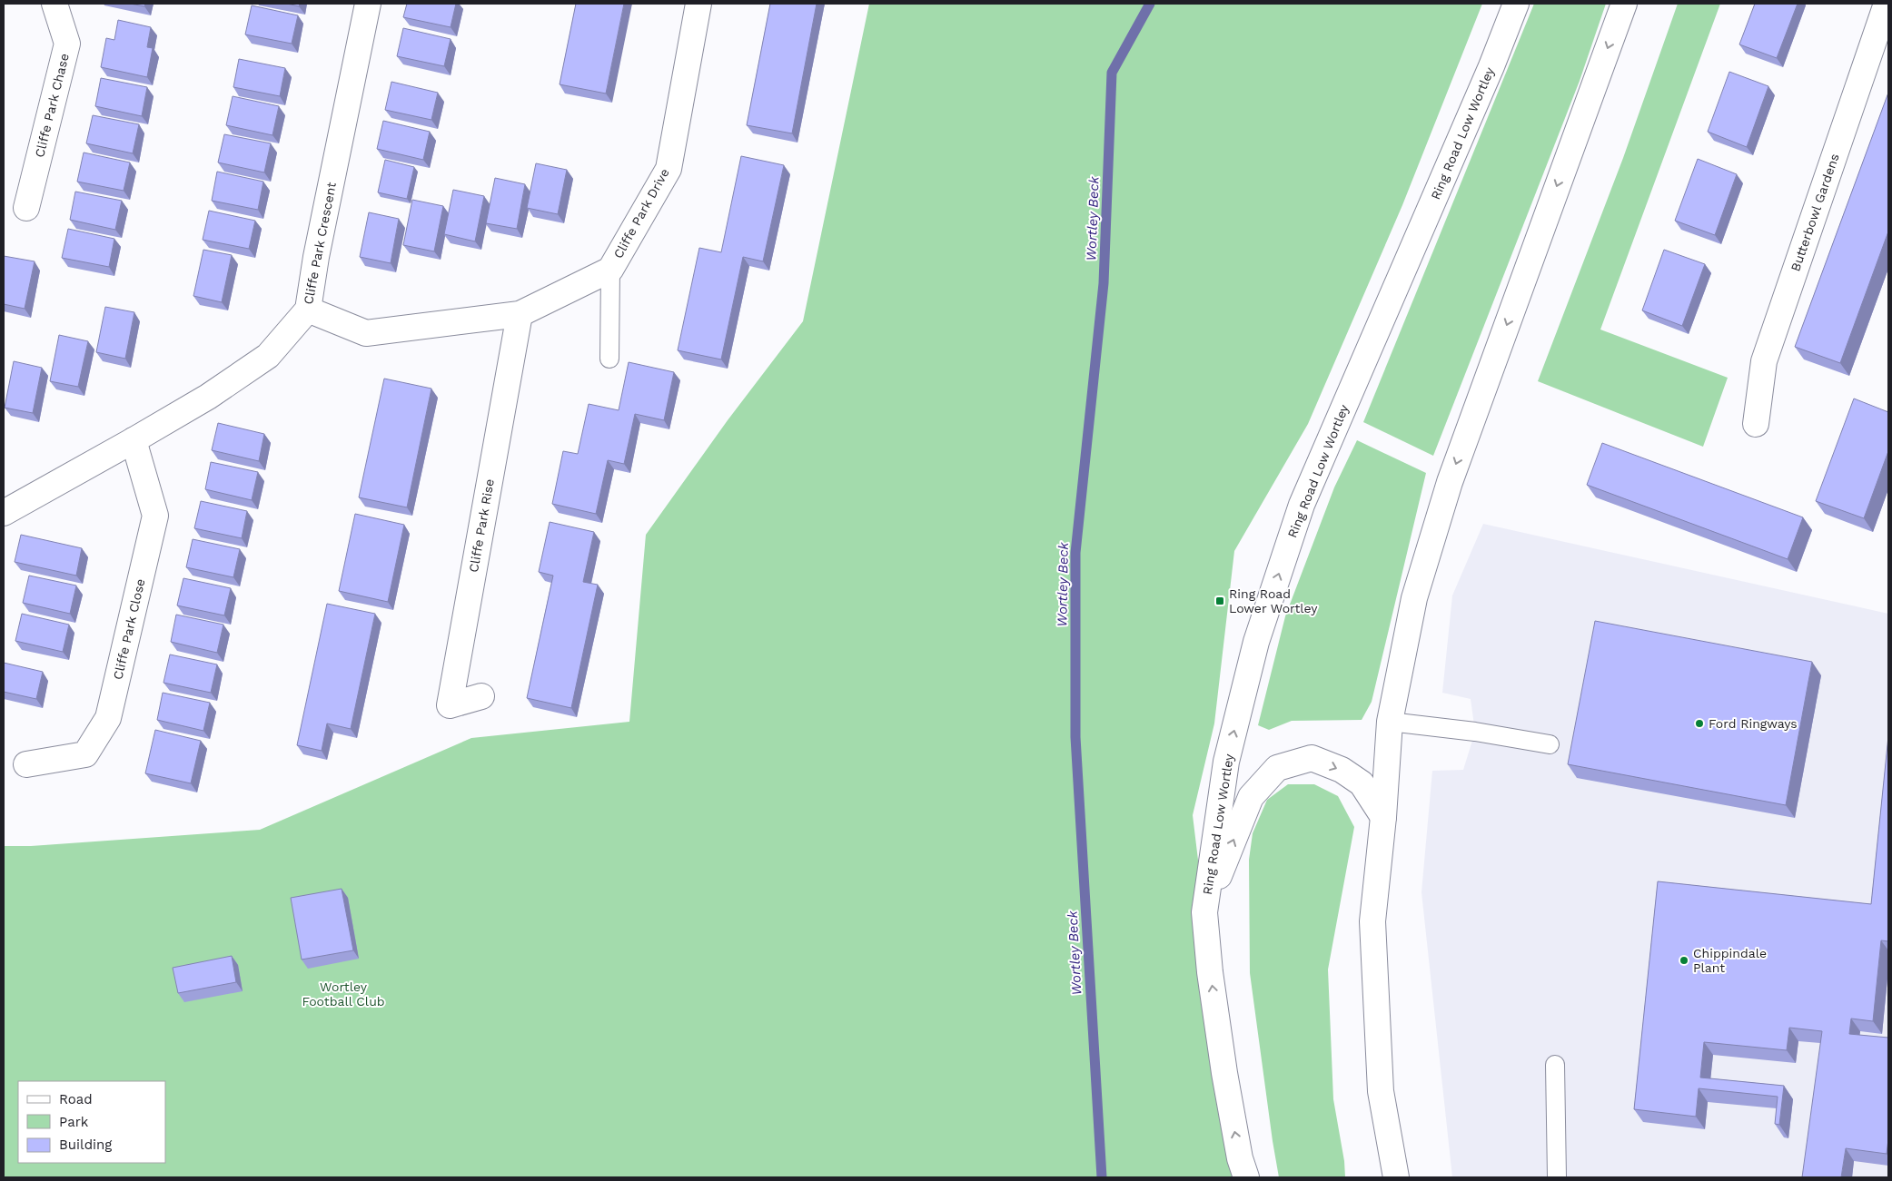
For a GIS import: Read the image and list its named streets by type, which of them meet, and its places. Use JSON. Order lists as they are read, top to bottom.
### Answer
{
  "streets": {
    "main road": [
      "Cliffe Park Chase",
      "Ring Road Low Wortley",
      "Butterbowl Gardens",
      "Cliffe Park Drive",
      "Cliffe Park Crescent",
      "Cliffe Park Rise",
      "Cliffe Park Close"
    ]
  },
  "crossings": [
    ["Cliffe Park Drive", "Cliffe Park Crescent"],
    ["Cliffe Park Drive", "Cliffe Park Rise"],
    ["Cliffe Park Crescent", "Cliffe Park Close"]
  ],
  "water": ["Wortley Beck"],
  "parks": ["Wortley Football Club"],
  "places": {
    "transit": ["Ring Road Lower Wortley"],
    "other": ["Ford Ringways", "Chippindale Plant"]
  },
  "legend": ["Road", "Park", "Building"]
}
